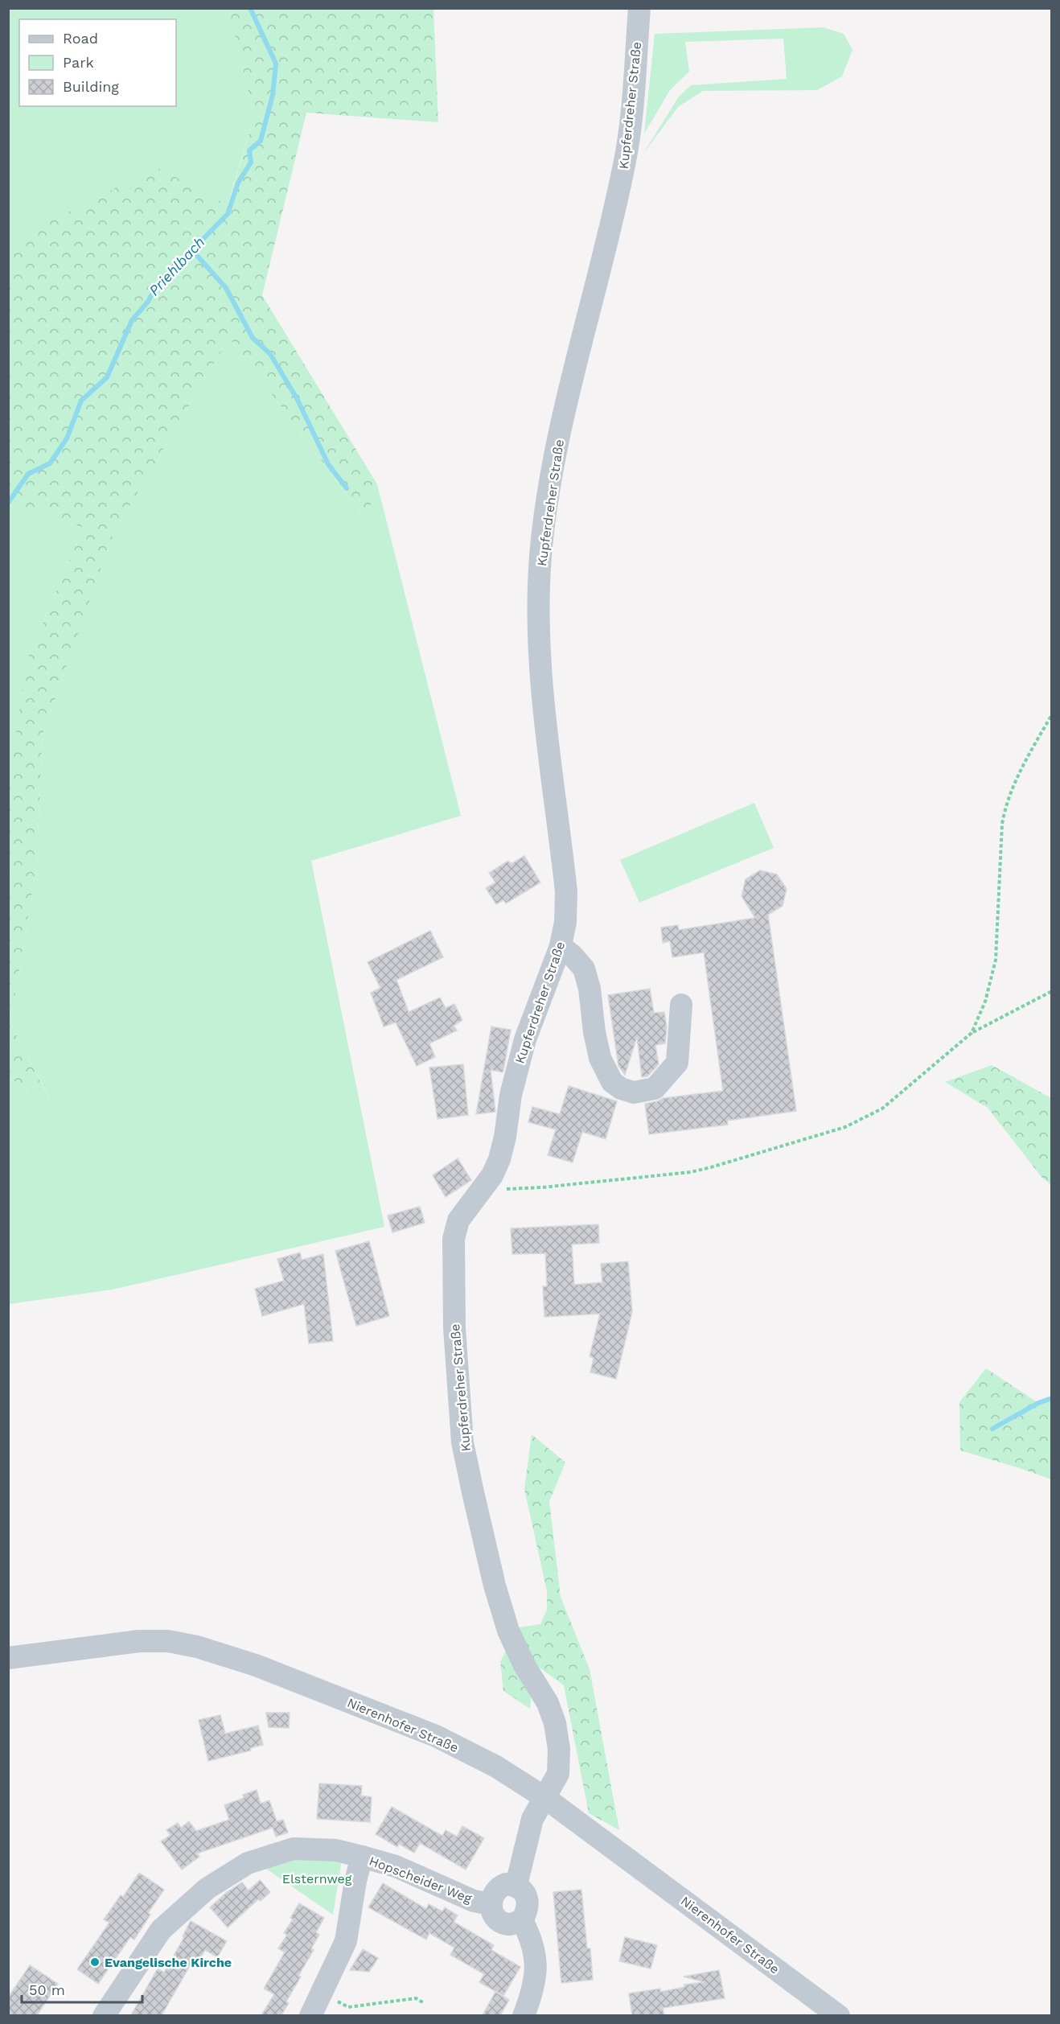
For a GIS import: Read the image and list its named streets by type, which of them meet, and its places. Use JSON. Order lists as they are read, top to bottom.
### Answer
{
  "streets": {
    "street": ["Kupferdreher Straße", "Nierenhofer Straße", "Hopscheider Weg"]
  },
  "crossings": [
    ["Kupferdreher Straße", "Nierenhofer Straße"],
    ["Kupferdreher Straße", "Hopscheider Weg"]
  ],
  "water": ["Priehlbach"],
  "parks": ["Elsternweg"],
  "places": ["Evangelische Kirche"],
  "legend": ["Road", "Park", "Building"],
  "scale_bar": "50 m"
}
